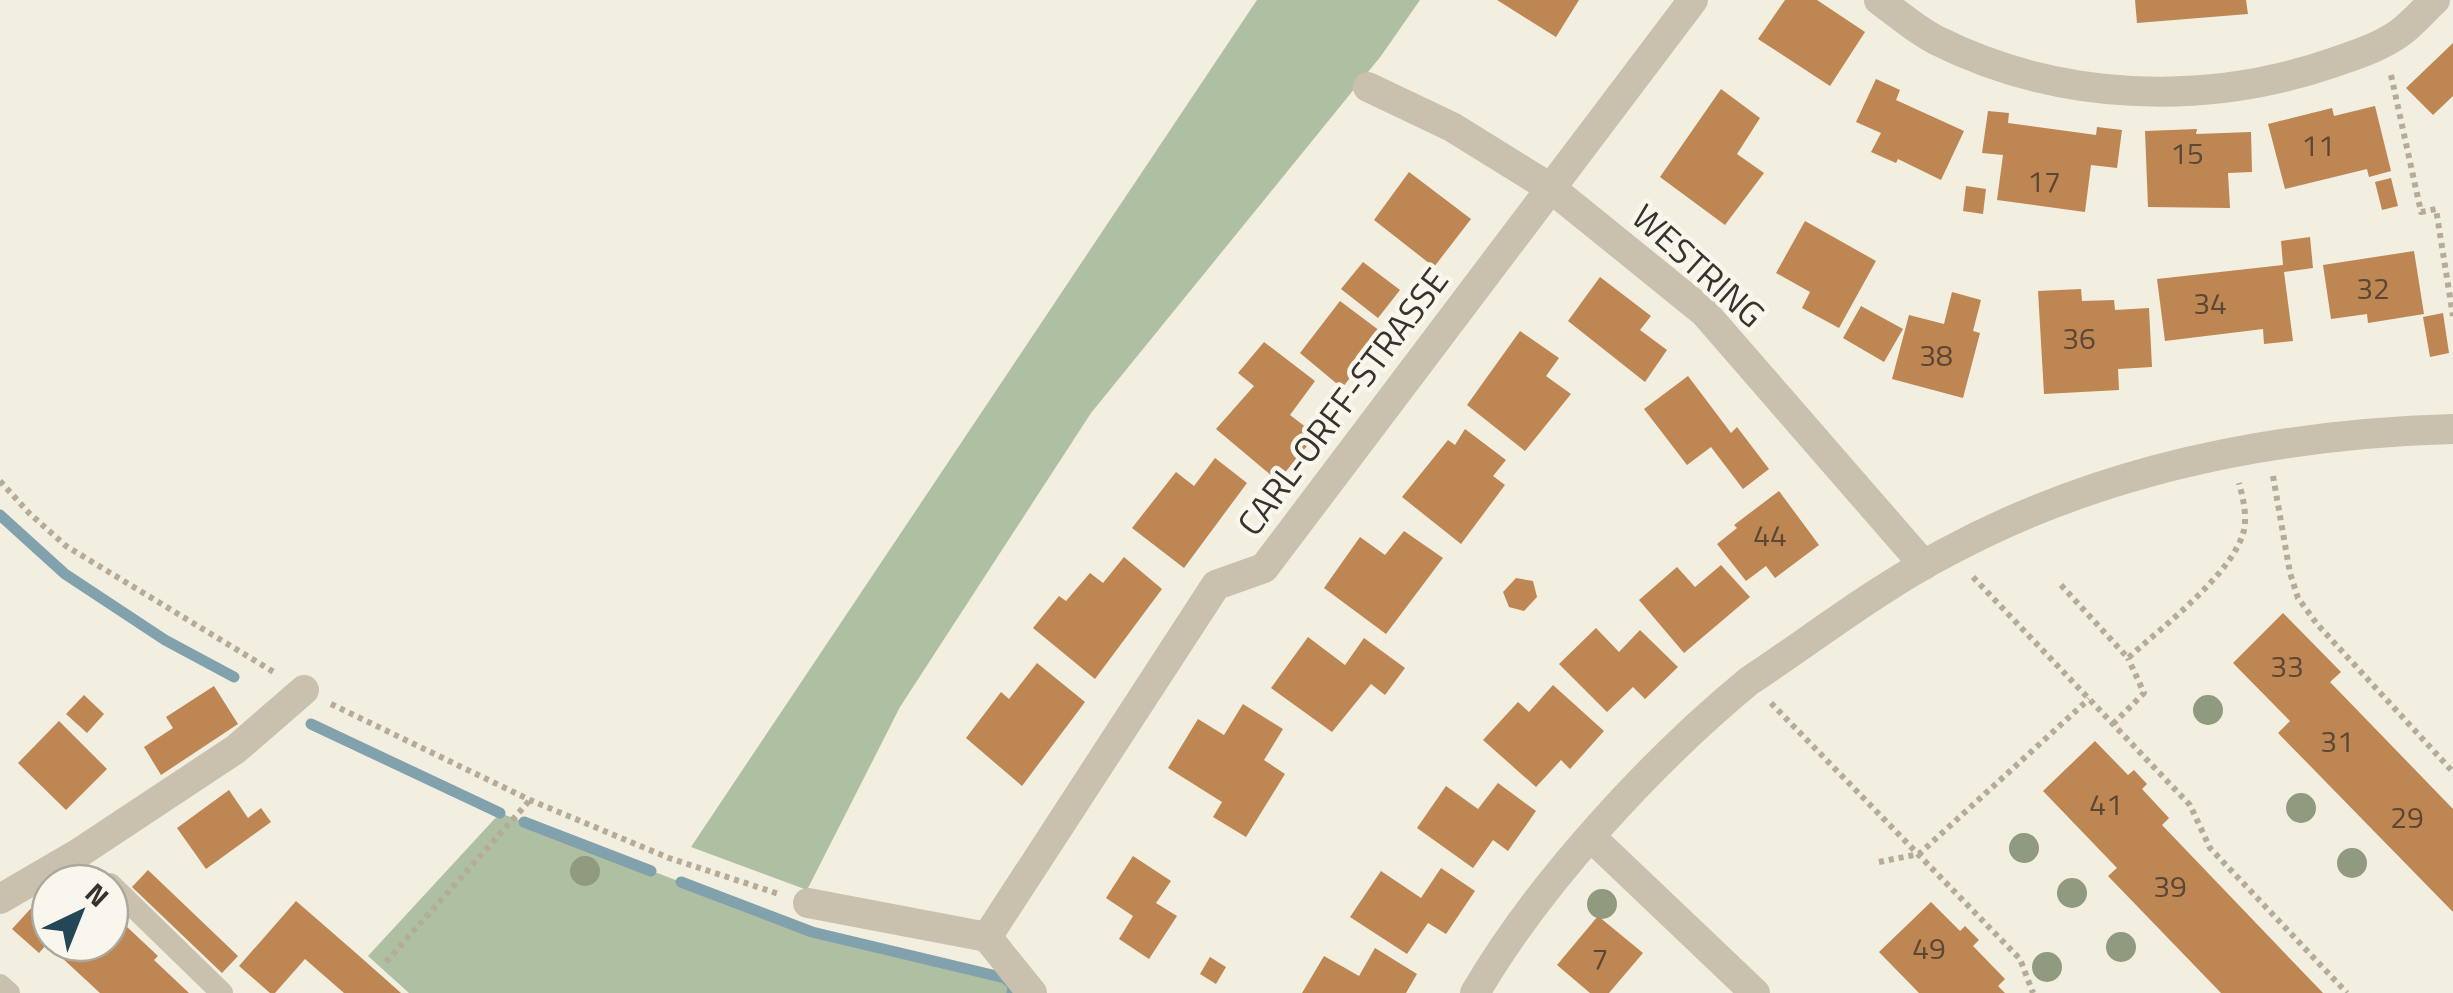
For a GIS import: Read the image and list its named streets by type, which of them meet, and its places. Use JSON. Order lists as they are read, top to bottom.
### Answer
{
  "streets": {
    "street": ["WESTRING", "CARL-ORFF-STRASSE"]
  },
  "crossings": [
    ["WESTRING", "CARL-ORFF-STRASSE"]
  ],
  "house_numbers": [
    "11",
    "15",
    "17",
    "32",
    "34",
    "36",
    "38",
    "44",
    "33",
    "31",
    "41",
    "29",
    "39",
    "49",
    "7"
  ],
  "north": "top right"
}
